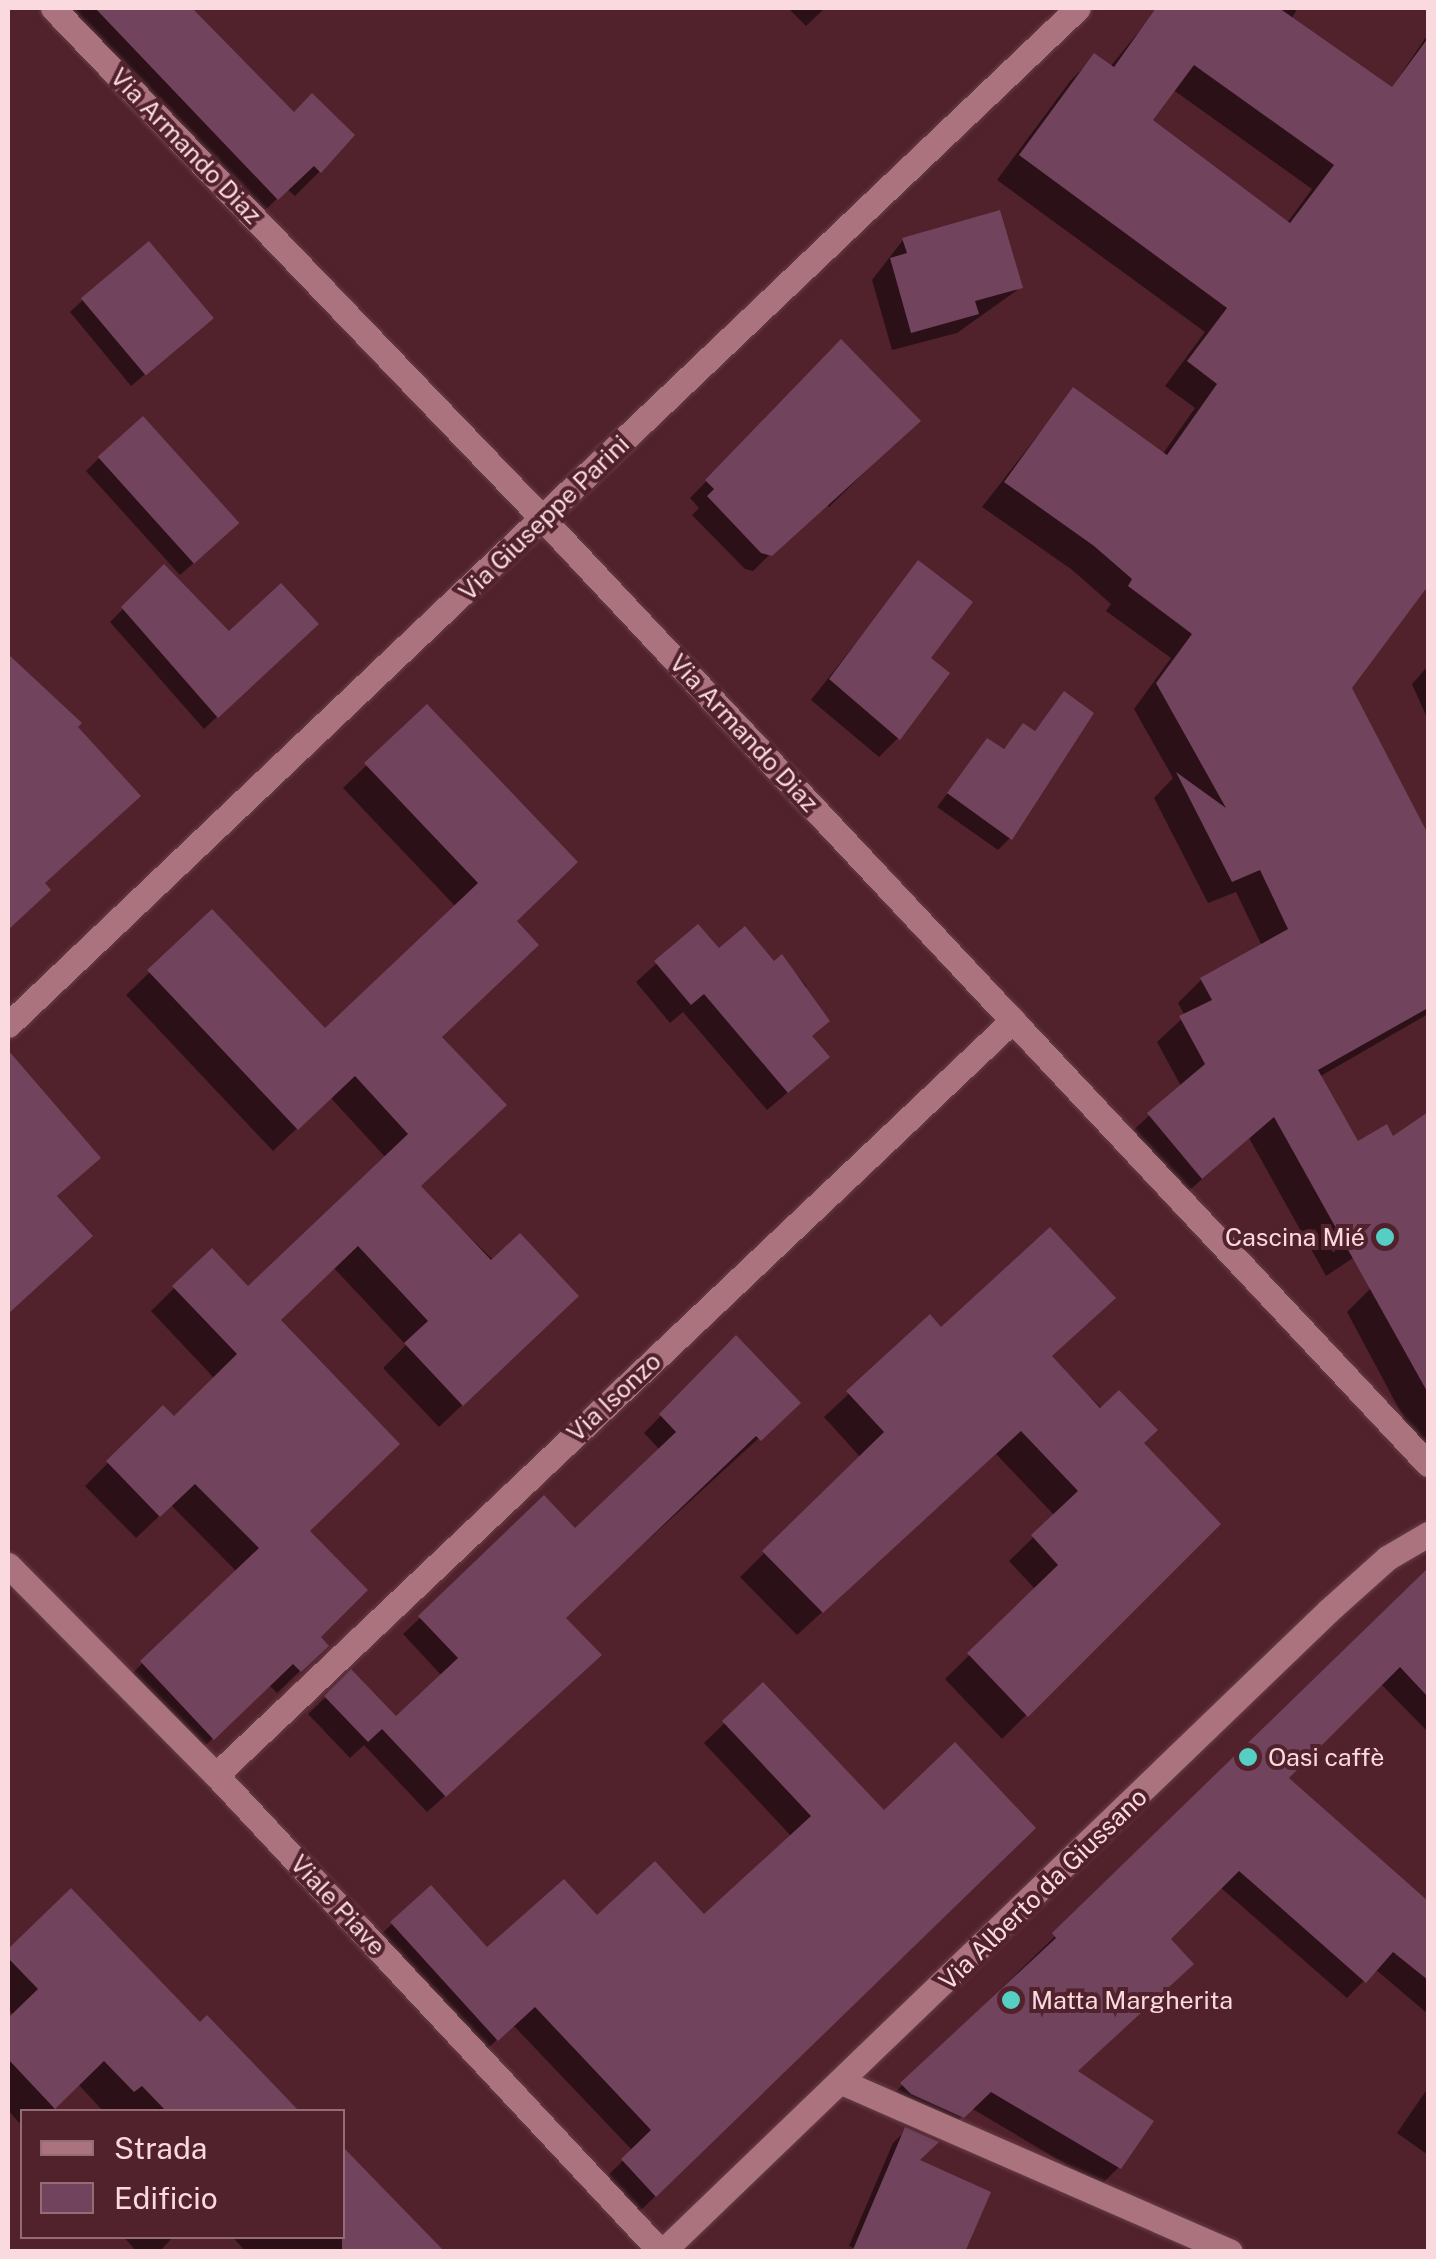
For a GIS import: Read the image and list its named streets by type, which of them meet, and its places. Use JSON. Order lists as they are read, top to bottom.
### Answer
{
  "streets": {
    "street": [
      "Via Armando Diaz",
      "Via Giuseppe Parini",
      "Via Isonzo",
      "Via Alberto da Giussano",
      "Viale Piave"
    ]
  },
  "crossings": [
    ["Via Armando Diaz", "Via Giuseppe Parini"],
    ["Via Armando Diaz", "Via Isonzo"],
    ["Via Isonzo", "Viale Piave"],
    ["Via Alberto da Giussano", "Viale Piave"]
  ],
  "places": ["Cascina Mié", "Oasi caffè", "Matta Margherita"],
  "legend": ["Strada", "Edificio"]
}
